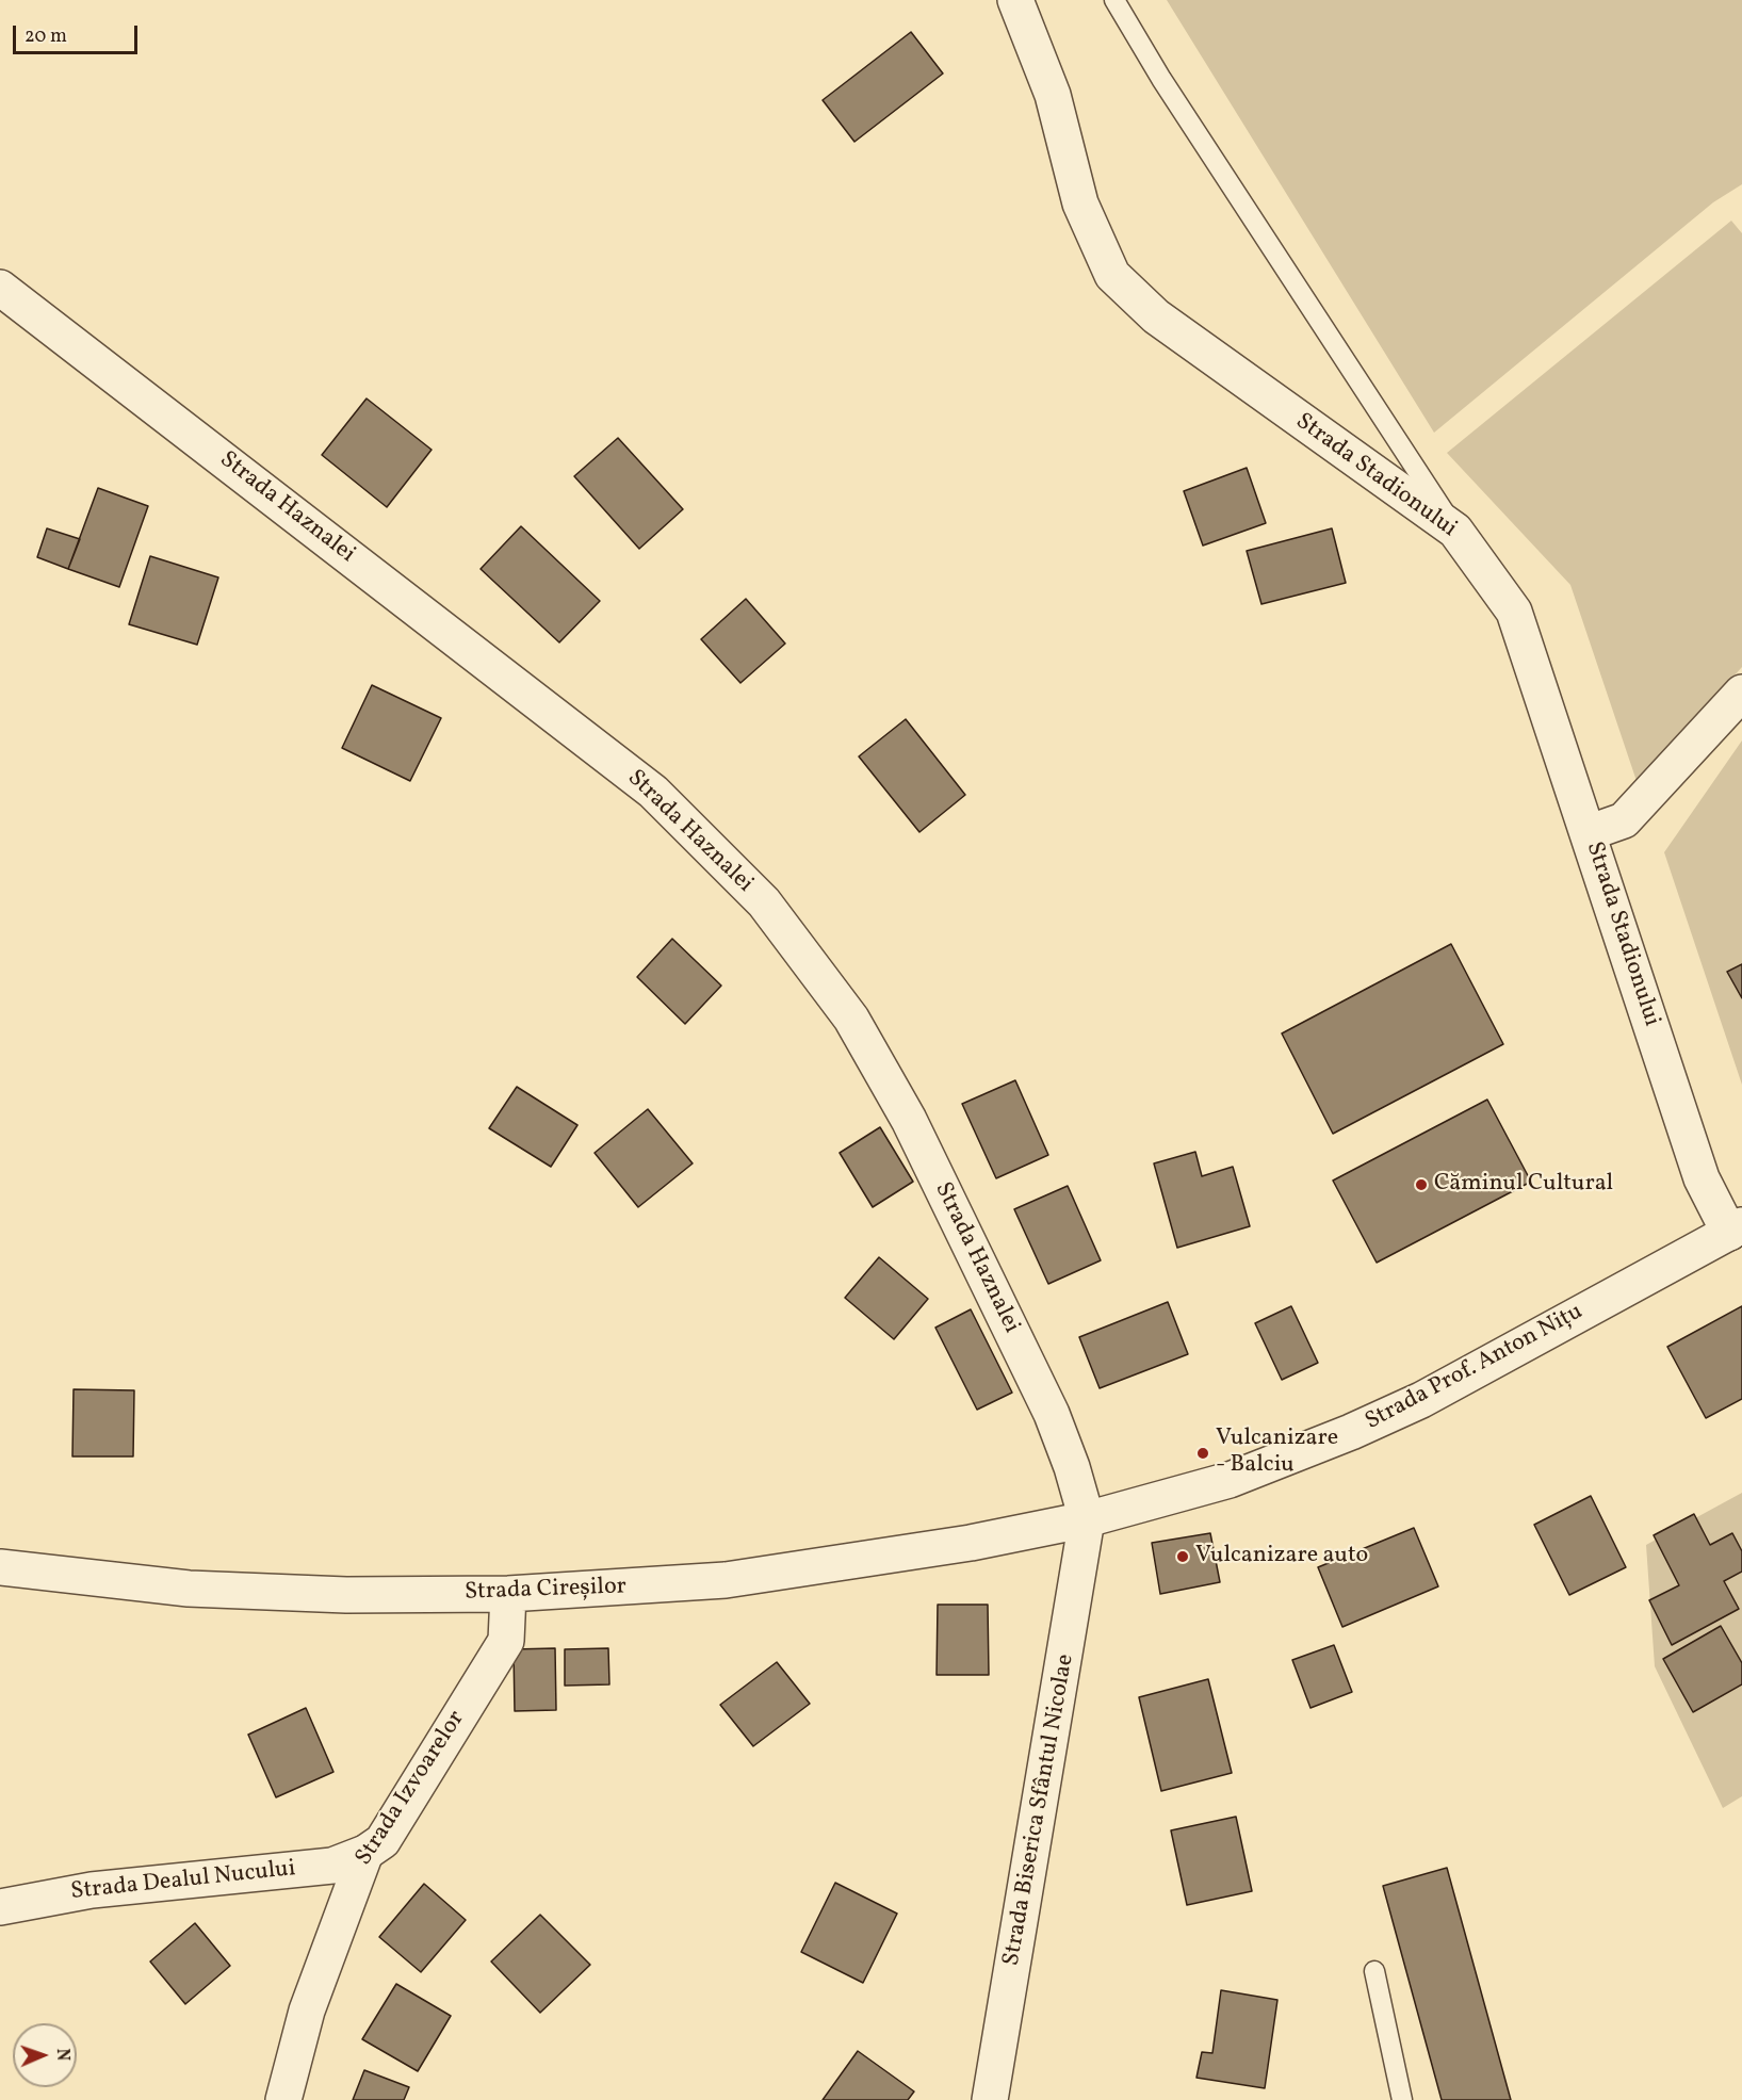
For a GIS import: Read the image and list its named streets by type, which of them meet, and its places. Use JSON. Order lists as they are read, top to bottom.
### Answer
{
  "streets": {
    "street": [
      "Strada Stadionului",
      "Strada Haznalei",
      "Strada Prof. Anton Nițu",
      "Strada Cireșilor",
      "Strada Izvoarelor",
      "Strada Biserica Sfântul Nicolae",
      "Strada Dealul Nucului"
    ]
  },
  "crossings": [
    ["Strada Stadionului", "Strada Prof. Anton Nițu"],
    ["Strada Haznalei", "Strada Prof. Anton Nițu"],
    ["Strada Haznalei", "Strada Cireșilor"],
    ["Strada Haznalei", "Strada Biserica Sfântul Nicolae"],
    ["Strada Prof. Anton Nițu", "Strada Cireșilor"],
    ["Strada Prof. Anton Nițu", "Strada Biserica Sfântul Nicolae"],
    ["Strada Cireșilor", "Strada Izvoarelor"],
    ["Strada Cireșilor", "Strada Biserica Sfântul Nicolae"],
    ["Strada Izvoarelor", "Strada Dealul Nucului"]
  ],
  "places": ["Căminul Cultural", "Vulcanizare - Balciu", "Vulcanizare auto"],
  "scale_bar": "20 m",
  "north": "right"
}
